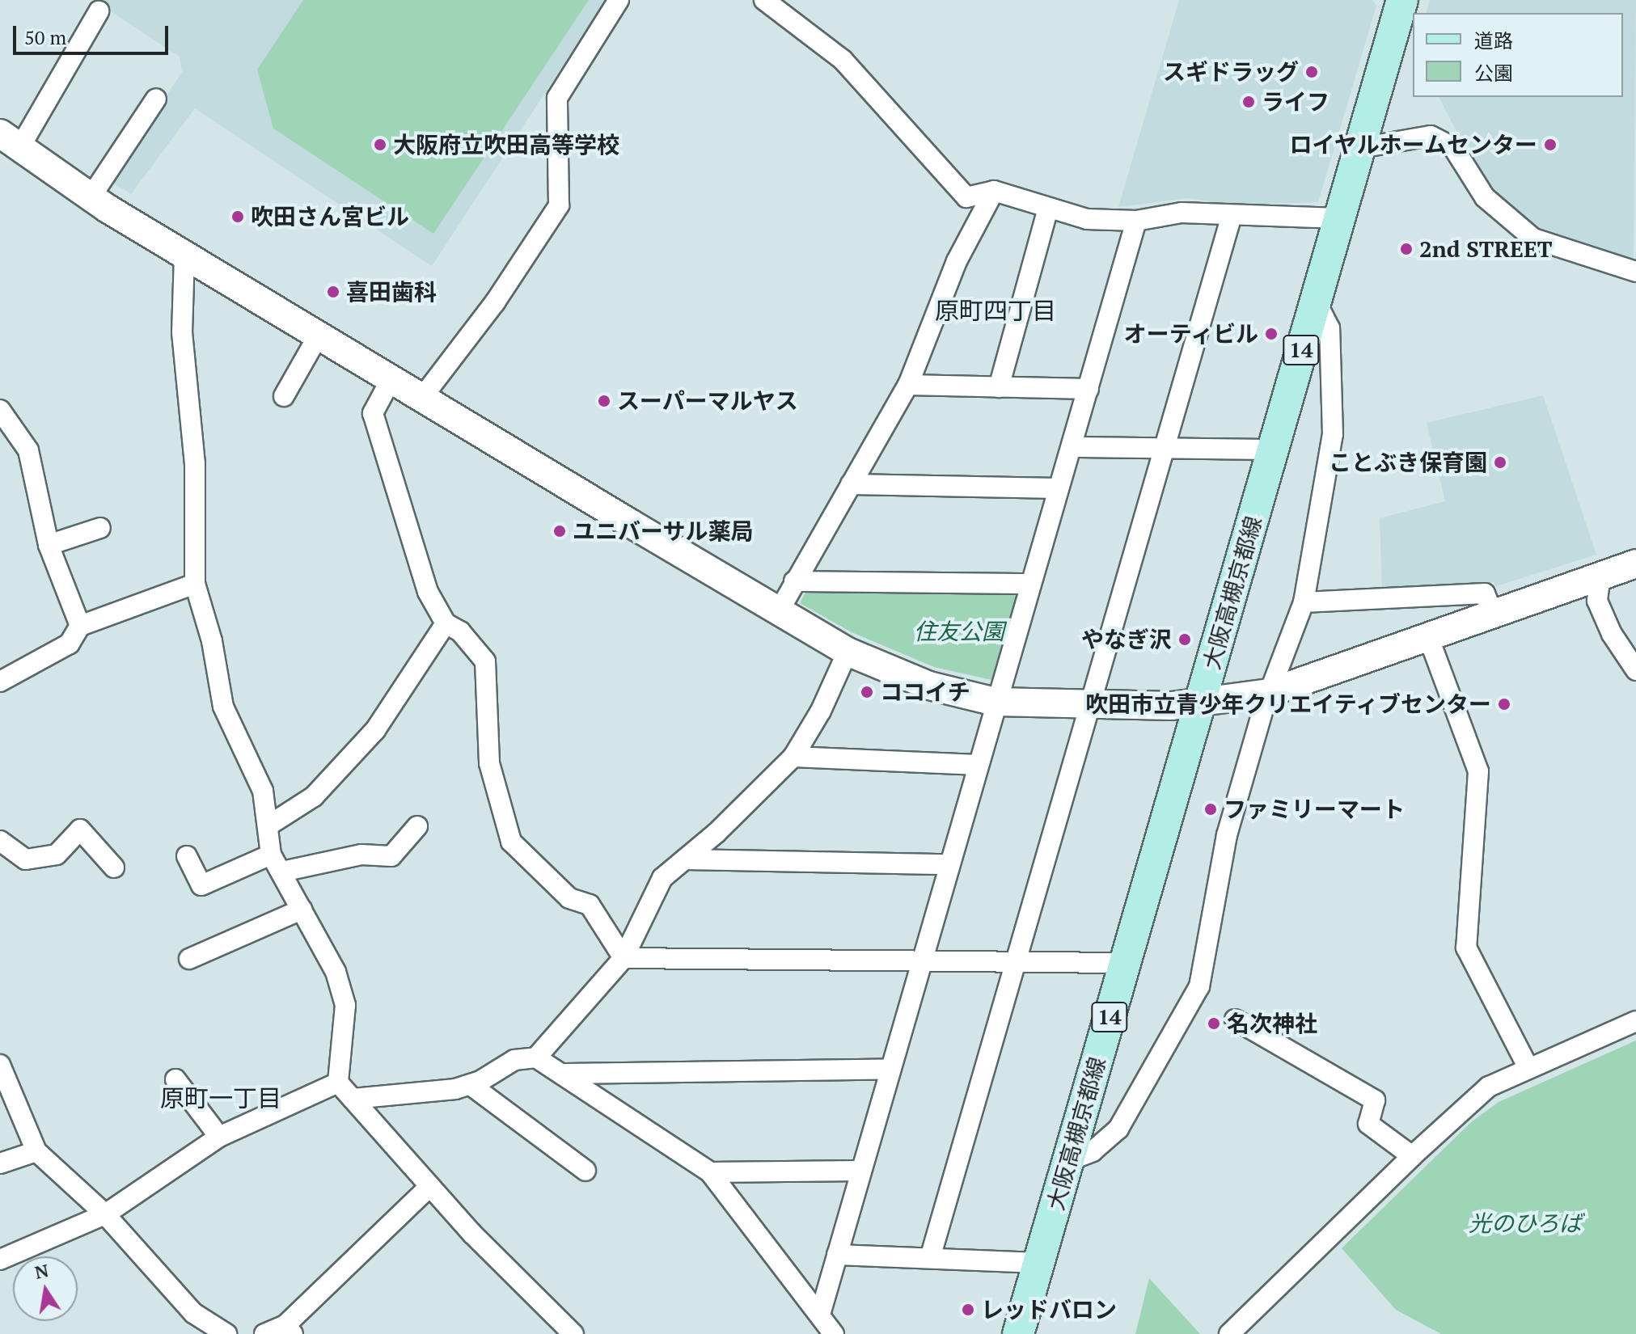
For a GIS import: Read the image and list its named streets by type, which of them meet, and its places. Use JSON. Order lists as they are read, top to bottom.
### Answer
{
  "streets": {
    "main road": ["14", "大阪高槻京都線"]
  },
  "districts": ["原町四丁目", "原町一丁目"],
  "parks": ["住友公園", "光のひろば"],
  "places": [
    "スギドラッグ",
    "ライフ",
    "大阪府立吹田高等学校",
    "ロイヤルホームセンター",
    "吹田さん宮ビル",
    "2nd STREET",
    "喜田歯科",
    "オーティビル",
    "スーパーマルヤス",
    "ことぶき保育園",
    "ユニバーサル薬局",
    "やなぎ沢",
    "ココイチ",
    "吹田市立青少年クリエイティブセンター",
    "ファミリーマート",
    "名次神社",
    "レッドバロン"
  ],
  "legend": ["道路", "公園"],
  "scale_bar": "50 m",
  "north": "top"
}
